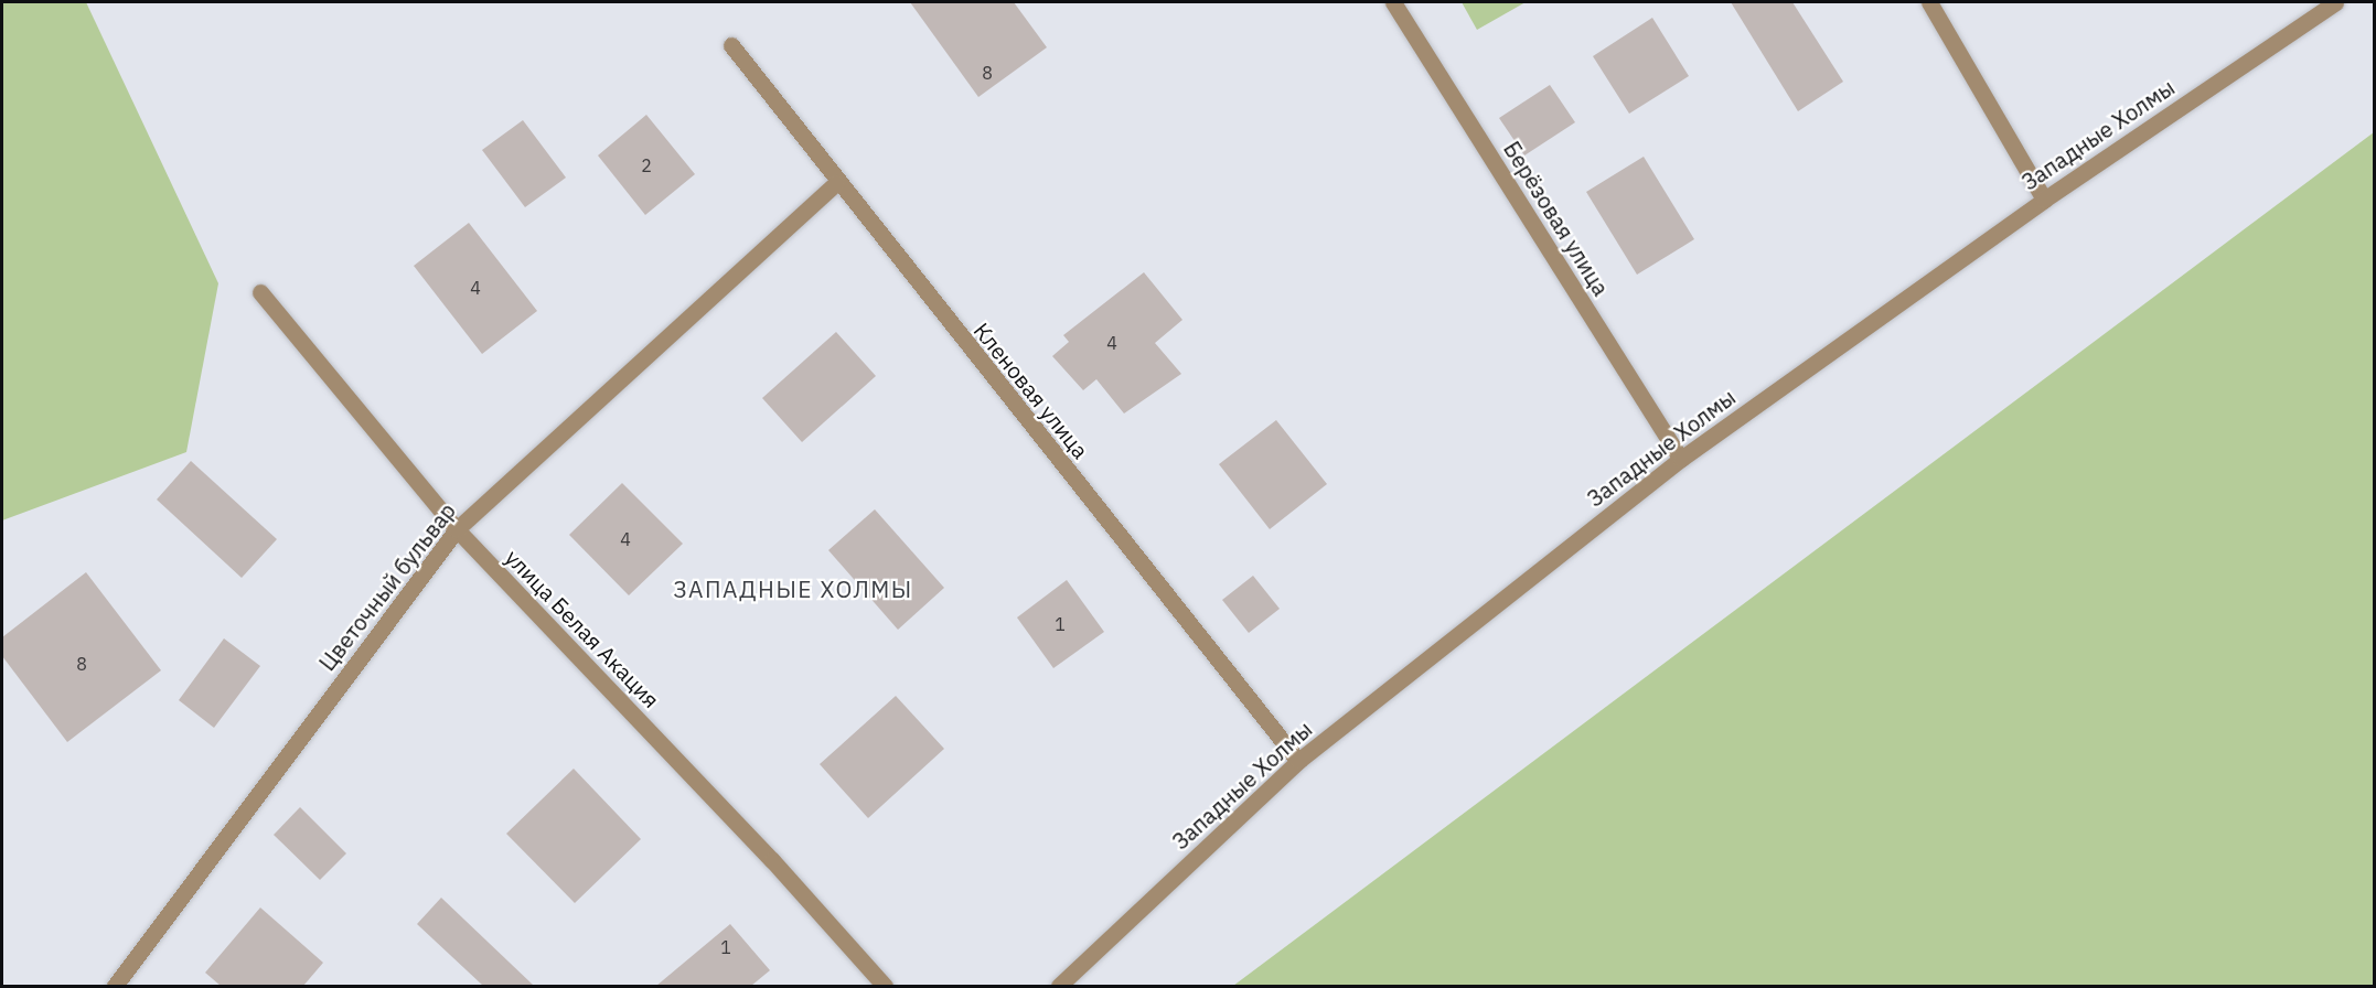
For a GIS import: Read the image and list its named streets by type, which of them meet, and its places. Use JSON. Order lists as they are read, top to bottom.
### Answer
{
  "streets": {
    "street": [
      "Западные Холмы",
      "Берёзовая улица",
      "Кленовая улица",
      "Цветочный бульвар",
      "улица Белая Акация"
    ]
  },
  "crossings": [
    ["Западные Холмы", "Берёзовая улица"],
    ["Западные Холмы", "Кленовая улица"],
    ["Кленовая улица", "Цветочный бульвар"],
    ["Цветочный бульвар", "улица Белая Акация"]
  ],
  "districts": ["ЗАПАДНЫЕ ХОЛМЫ"],
  "house_numbers": [
    "8",
    "2",
    "4",
    "4",
    "4",
    "1",
    "8",
    "1"
  ]
}
